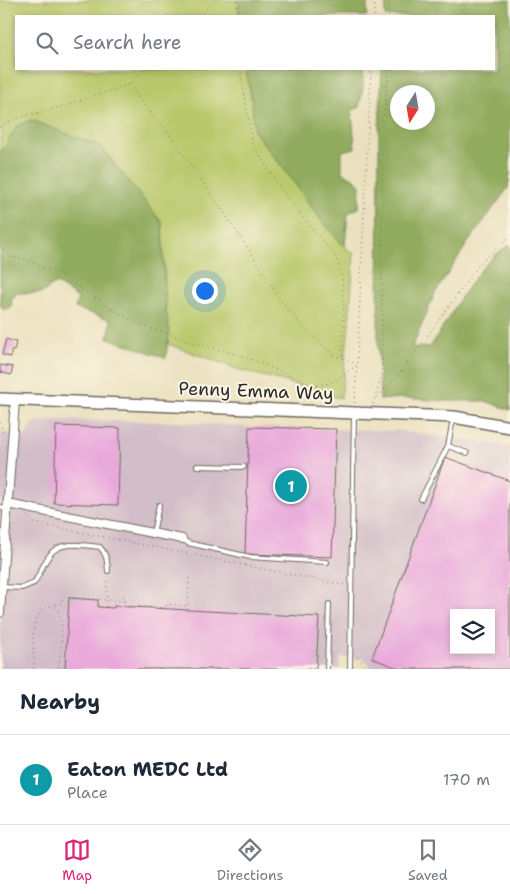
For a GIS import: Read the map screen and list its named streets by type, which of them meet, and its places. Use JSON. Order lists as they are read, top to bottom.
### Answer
{
  "streets": {
    "main road": ["Penny Emma Way"]
  },
  "north": "bottom",
  "page": {
    "search": "Search here",
    "pins": "1",
    "heading": "Nearby",
    "list": [
      {
        "mark": "1",
        "name": "Eaton MEDC Ltd",
        "note": "Place",
        "value": "170 m"
      }
    ],
    "nav": ["Map", "Directions", "Saved"]
  }
}
